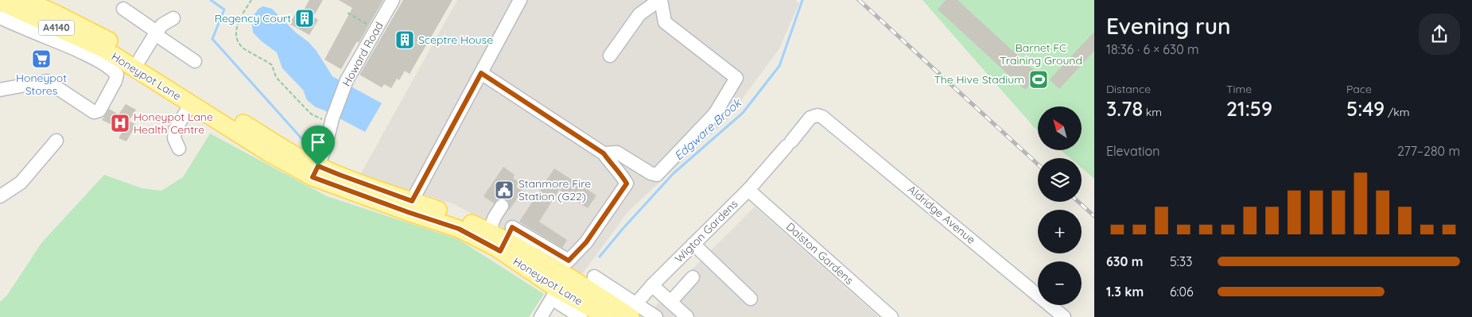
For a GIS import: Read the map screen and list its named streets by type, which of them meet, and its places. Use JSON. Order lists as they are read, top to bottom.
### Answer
{
  "streets": {
    "main road": ["A4140", "Honeypot Lane"],
    "street": [
      "Howard Road",
      "Aldridge Avenue",
      "Wigton Gardens",
      "Dalston Gardens"
    ]
  },
  "crossings": [
    ["Howard Road", "Honeypot Lane"],
    ["Honeypot Lane", "Wigton Gardens"],
    ["Aldridge Avenue", "Wigton Gardens"],
    ["Wigton Gardens", "Dalston Gardens"]
  ],
  "water": ["Edgware Brook"],
  "parks": ["Barnet FC Training Ground"],
  "places": {
    "building": ["Regency Court", "Sceptre House"],
    "supermarket": ["Honeypot Stores"],
    "sports": ["The Hive Stadium"],
    "hospital": ["Honeypot Lane Health Centre"],
    "public building": ["Stanmore Fire Station (G22)"]
  },
  "north": "top left",
  "page": {
    "heading": ["Evening run", "18:36 · 6 × 630 m"],
    "stats": [
      ["Distance", "3.78 km"],
      ["Time", "21:59"],
      ["Pace", "5:49 /km"]
    ],
    "map_buttons": ["+", "−"],
    "chart": ["Elevation", "277–280 m"],
    "list": [
      {
        "name": "630 m",
        "note": "5:33"
      },
      {
        "name": "1.3 km",
        "note": "6:06"
      }
    ]
  }
}
